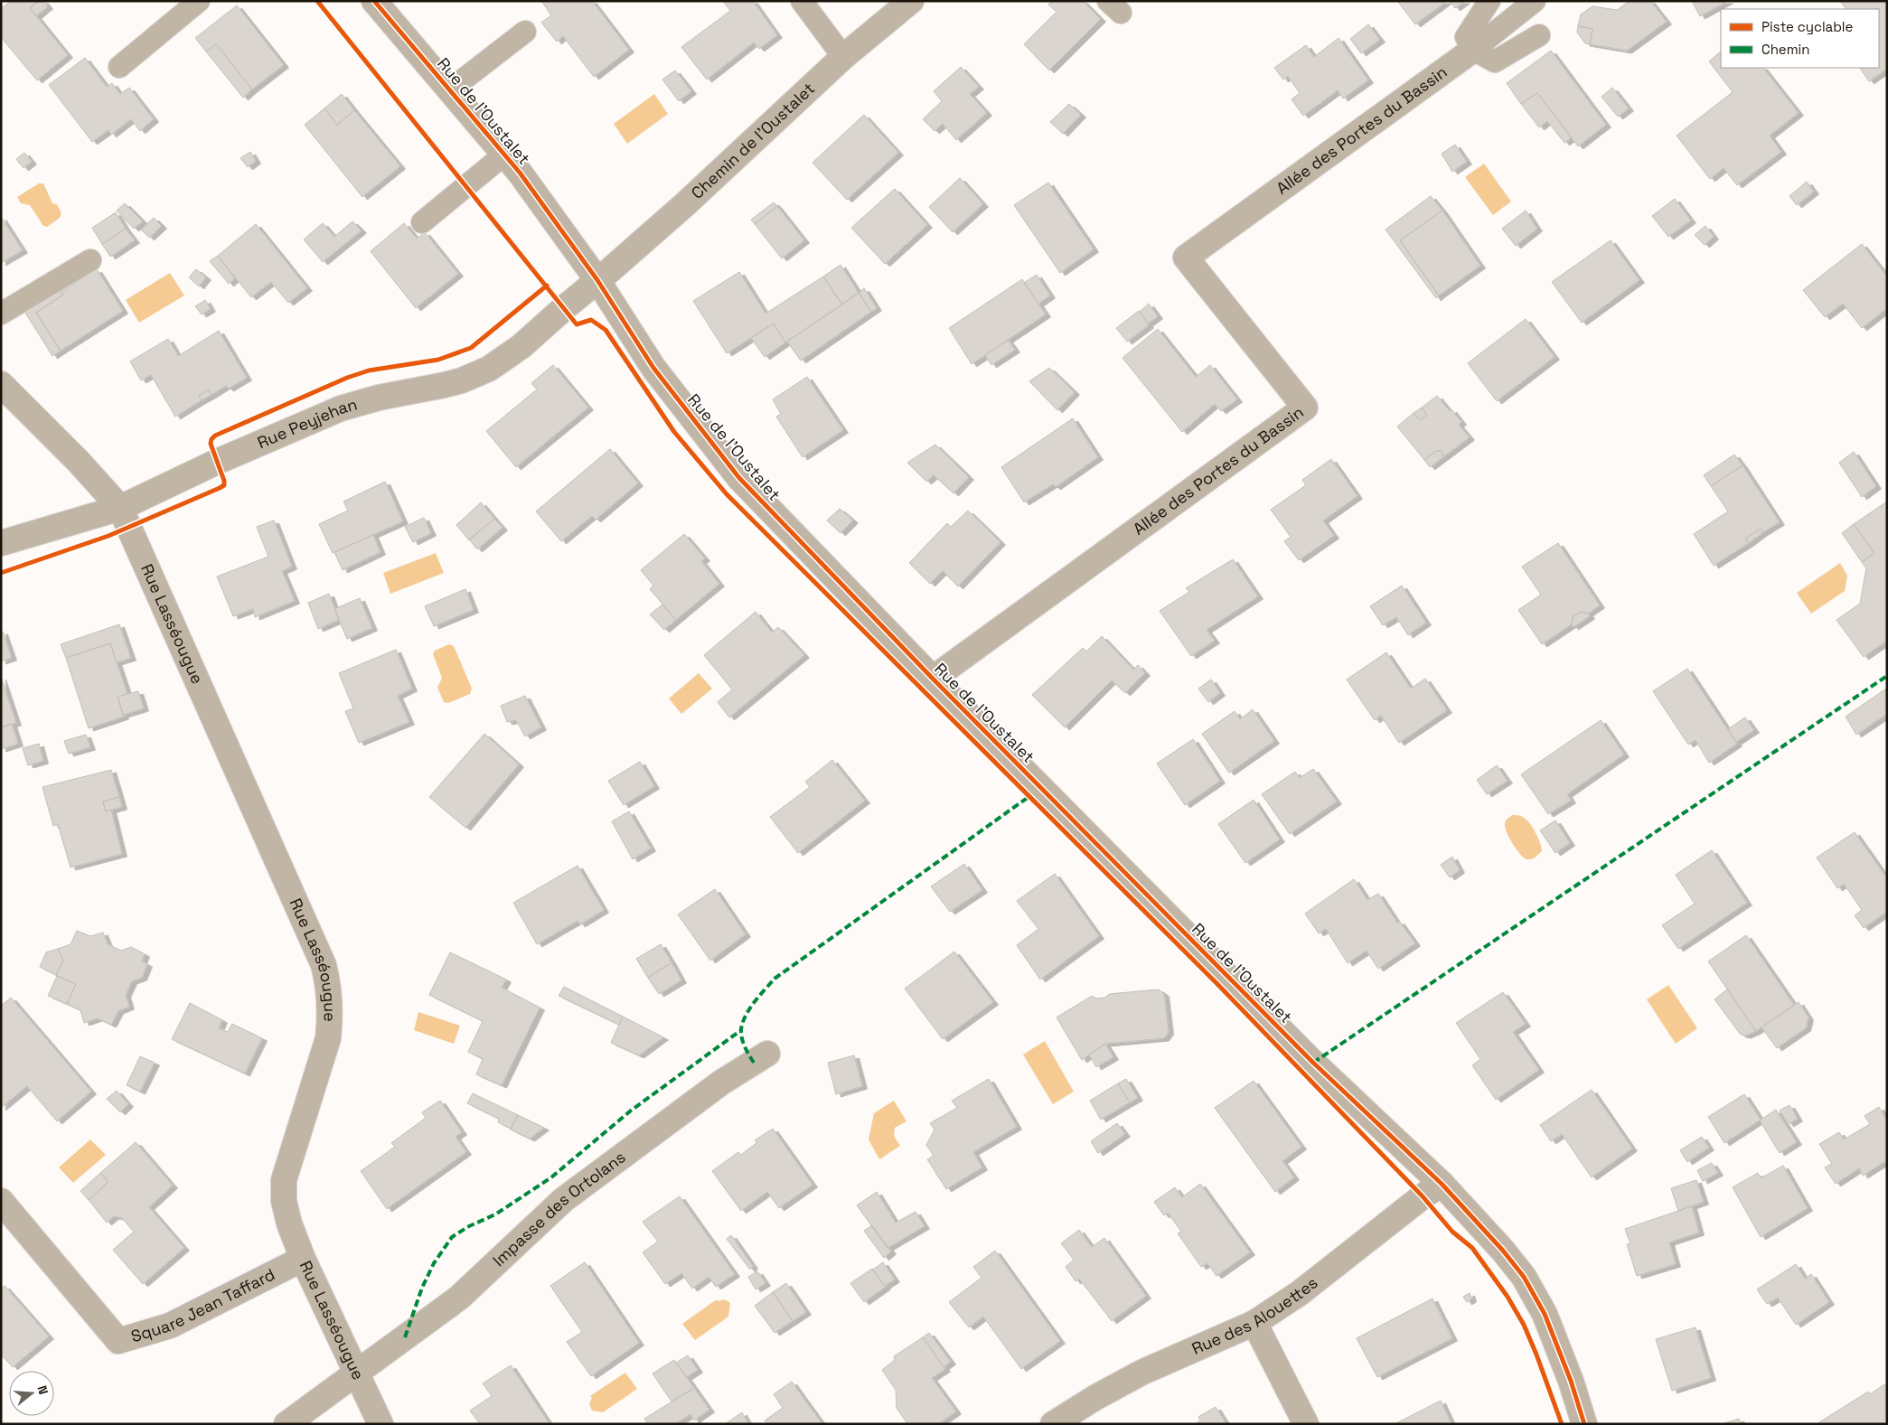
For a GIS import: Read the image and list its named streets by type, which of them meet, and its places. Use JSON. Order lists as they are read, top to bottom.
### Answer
{
  "streets": {
    "street": [
      "Rue de l'Oustalet",
      "Allée des Portes du Bassin",
      "Chemin de l'Oustalet",
      "Rue Peyjehan",
      "Rue Lasséougue",
      "Impasse des Ortolans",
      "Square Jean Taffard",
      "Rue des Alouettes"
    ]
  },
  "crossings": [
    ["Rue de l'Oustalet", "Allée des Portes du Bassin"],
    ["Rue de l'Oustalet", "Chemin de l'Oustalet"],
    ["Rue de l'Oustalet", "Rue Peyjehan"],
    ["Rue de l'Oustalet", "Rue des Alouettes"],
    ["Chemin de l'Oustalet", "Rue Peyjehan"],
    ["Rue Peyjehan", "Rue Lasséougue"],
    ["Rue Lasséougue", "Impasse des Ortolans"],
    ["Rue Lasséougue", "Square Jean Taffard"]
  ],
  "legend": ["Piste cyclable", "Chemin"],
  "north": "right"
}
